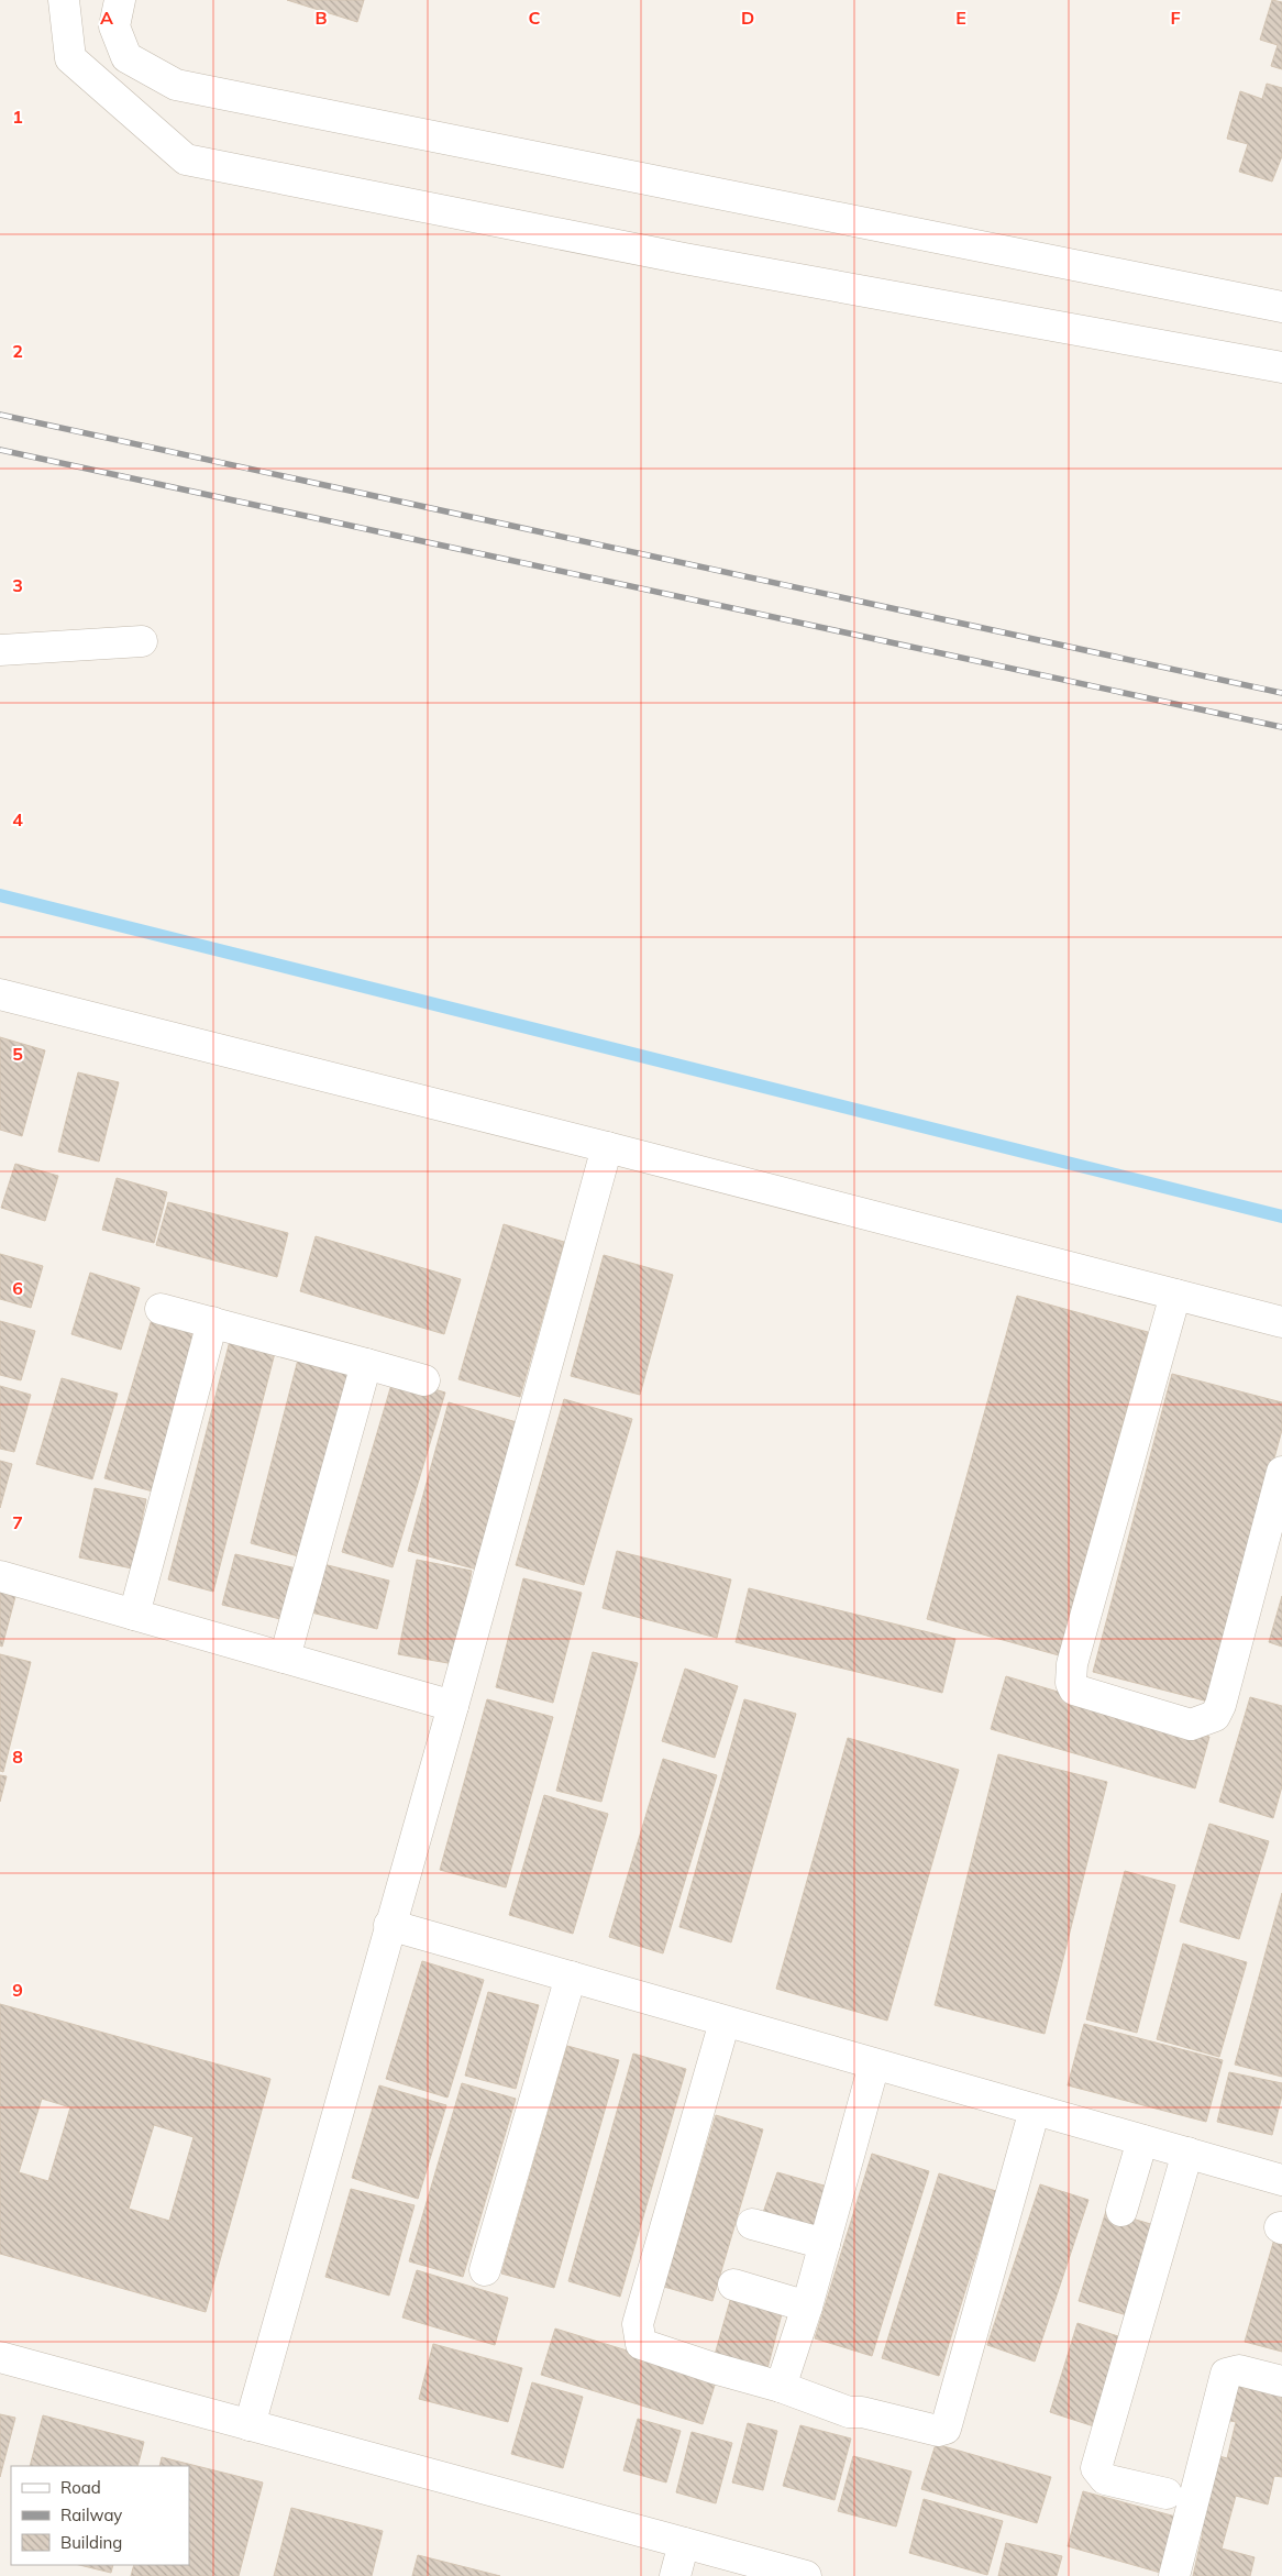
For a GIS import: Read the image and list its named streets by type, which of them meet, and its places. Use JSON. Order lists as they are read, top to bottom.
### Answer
{
  "legend": ["Road", "Railway", "Building"],
  "grid": {
    "columns": [
      "A",
      "B",
      "C",
      "D",
      "E",
      "F"
    ],
    "rows": [
      "1",
      "2",
      "3",
      "4",
      "5",
      "6",
      "7",
      "8",
      "9"
    ]
  }
}
